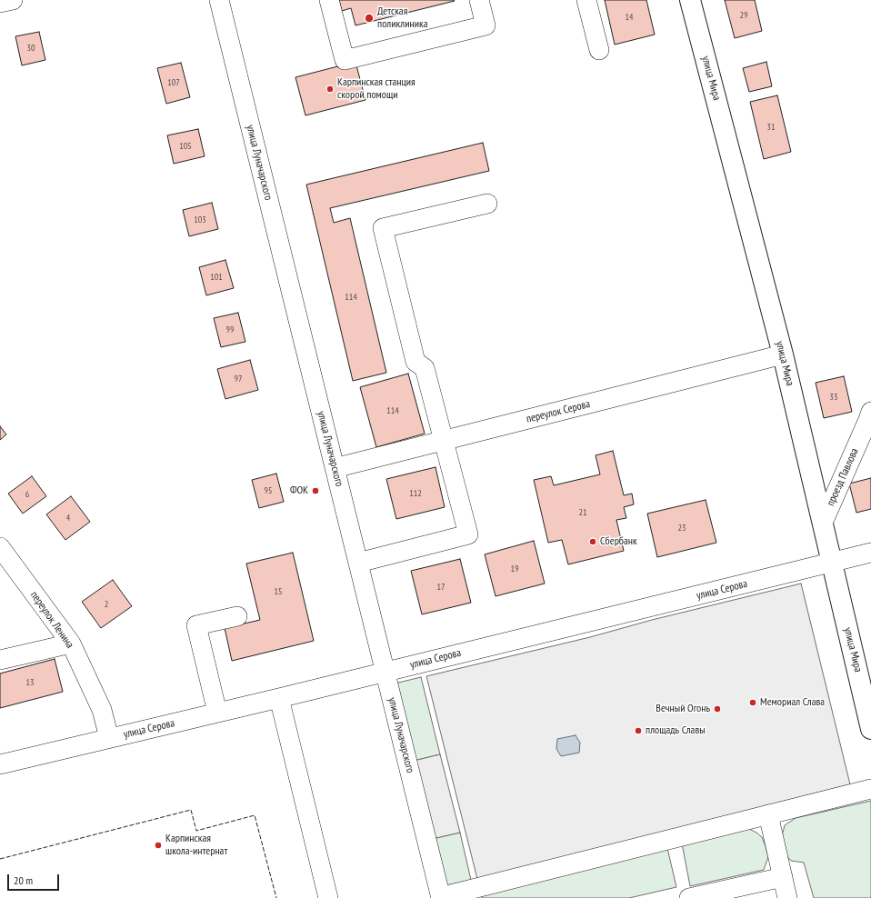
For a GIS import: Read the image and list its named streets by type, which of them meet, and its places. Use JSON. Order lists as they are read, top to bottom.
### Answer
{
  "streets": {
    "main road": ["улица Мира"],
    "street": [
      "улица Луначарского",
      "переулок Серова",
      "проезд Павлова",
      "улица Серова",
      "переулок Ленина"
    ]
  },
  "crossings": [
    ["улица Мира", "переулок Серова"],
    ["улица Мира", "проезд Павлова"],
    ["улица Мира", "улица Серова"],
    ["улица Луначарского", "переулок Серова"],
    ["улица Луначарского", "улица Серова"],
    ["улица Серова", "переулок Ленина"]
  ],
  "places": [
    "Детская поликлиника",
    "Карпинская станция скорой помощи",
    "ФОК",
    "Сбербанк",
    "Мемориал Слава",
    "Вечный Огонь",
    "площадь Славы",
    "Карпинская школа-интернат"
  ],
  "house_numbers": [
    "29",
    "14",
    "30",
    "107",
    "31",
    "105",
    "103",
    "101",
    "114",
    "99",
    "97",
    "33",
    "114",
    "95",
    "112",
    "6",
    "21",
    "4",
    "23",
    "19",
    "17",
    "15",
    "2",
    "13"
  ],
  "scale_bar": "20 m"
}
